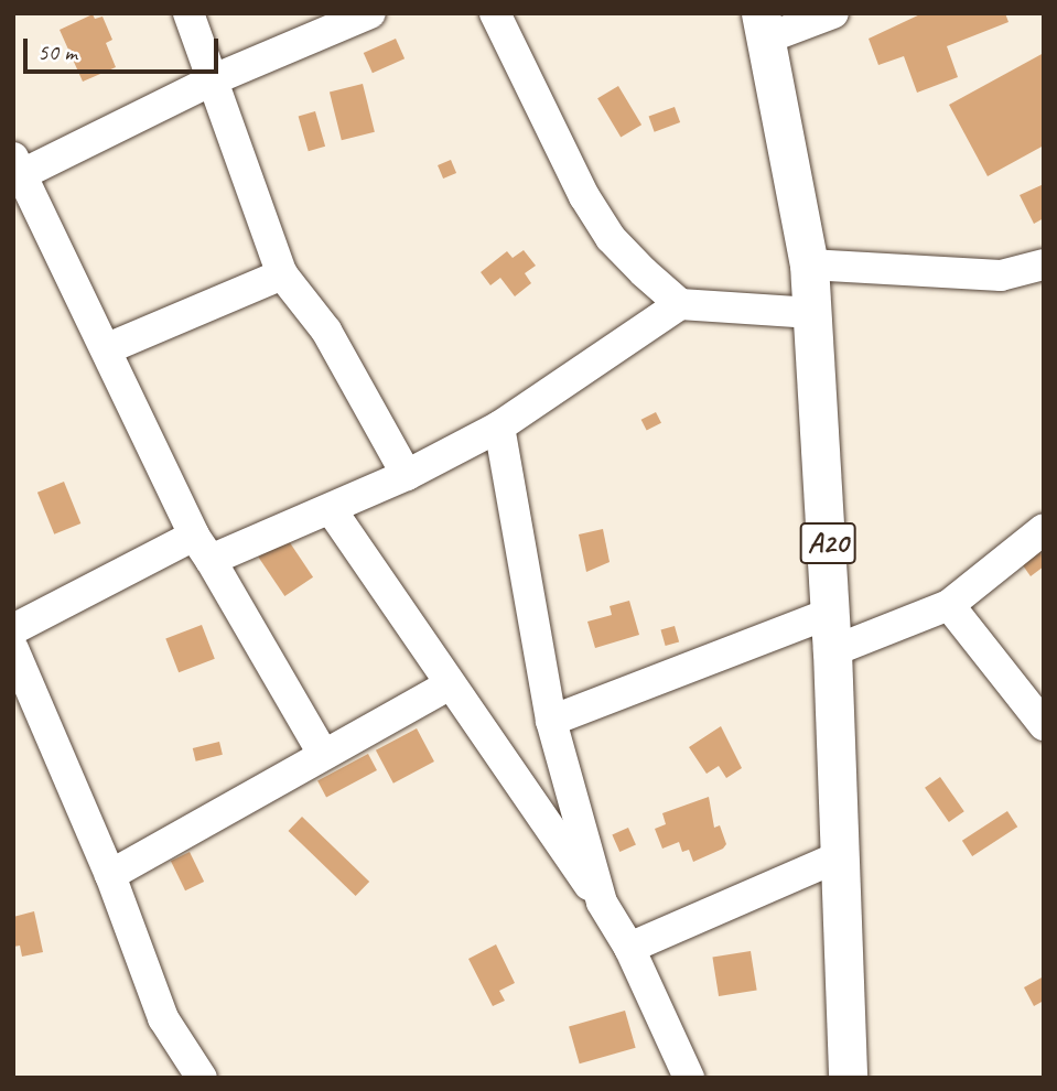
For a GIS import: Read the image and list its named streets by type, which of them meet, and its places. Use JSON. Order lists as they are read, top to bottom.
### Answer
{
  "streets": {
    "main road": ["A20"]
  },
  "scale_bar": "50 m"
}
